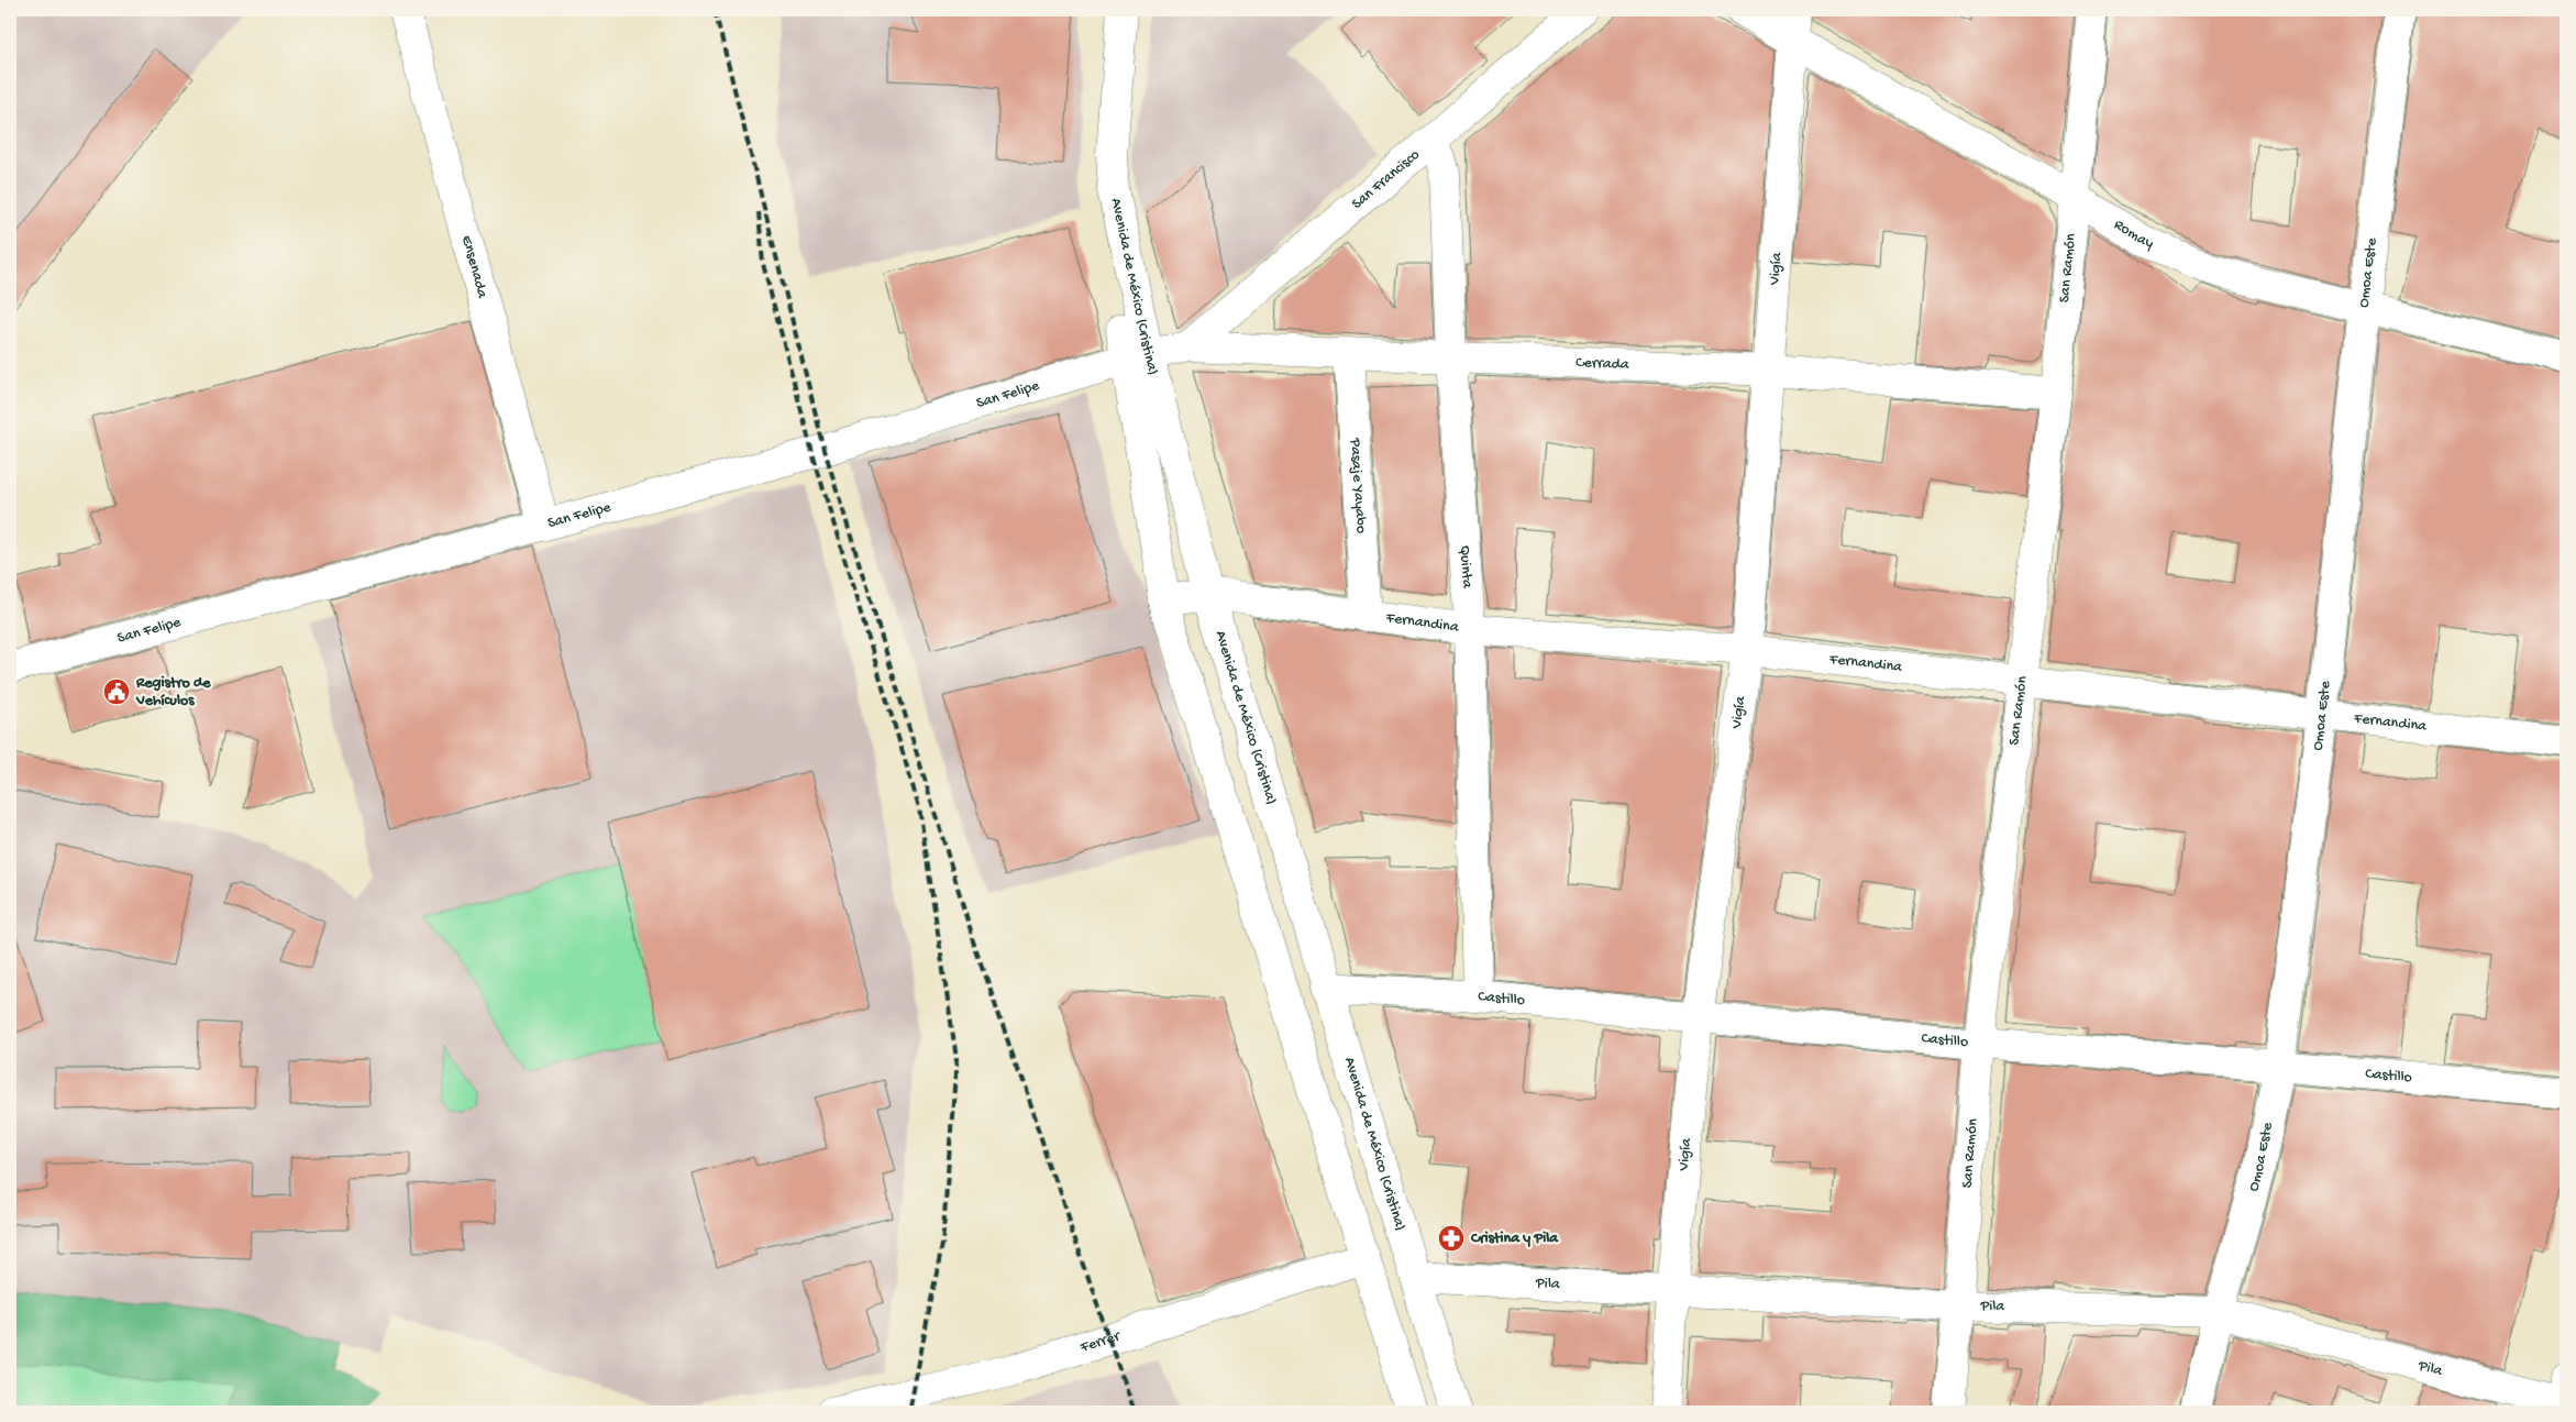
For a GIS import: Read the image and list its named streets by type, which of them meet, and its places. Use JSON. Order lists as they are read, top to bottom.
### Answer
{
  "streets": {
    "street": [
      "San Francisco",
      "Romay",
      "Ensenada",
      "Vigía",
      "San Ramón",
      "Omoa Este",
      "Avenida de México (Cristina)",
      "Cerrada",
      "San Felipe",
      "Pasaje Yayabo",
      "Quinta",
      "Fernandina",
      "Castillo",
      "Pila",
      "Ferrer"
    ]
  },
  "crossings": [
    ["San Francisco", "Cerrada"],
    ["San Francisco", "Quinta"],
    ["Romay", "Vigía"],
    ["Romay", "San Ramón"],
    ["Romay", "Omoa Este"],
    ["Ensenada", "San Felipe"],
    ["Vigía", "Cerrada"],
    ["Vigía", "Fernandina"],
    ["Vigía", "Castillo"],
    ["Vigía", "Pila"],
    ["San Ramón", "Cerrada"],
    ["San Ramón", "Fernandina"],
    ["San Ramón", "Castillo"],
    ["San Ramón", "Pila"],
    ["Omoa Este", "Fernandina"],
    ["Omoa Este", "Castillo"],
    ["Omoa Este", "Pila"],
    ["Avenida de México (Cristina)", "Cerrada"],
    ["Avenida de México (Cristina)", "San Felipe"],
    ["Avenida de México (Cristina)", "Fernandina"],
    ["Avenida de México (Cristina)", "Castillo"],
    ["Avenida de México (Cristina)", "Pila"],
    ["Avenida de México (Cristina)", "Ferrer"],
    ["Cerrada", "San Felipe"],
    ["Cerrada", "Pasaje Yayabo"],
    ["Cerrada", "Quinta"],
    ["Pasaje Yayabo", "Fernandina"],
    ["Quinta", "Fernandina"],
    ["Quinta", "Castillo"]
  ],
  "places": {
    "public building": ["Registro de Vehículos"],
    "pharmacy": ["Cristina y Pila"]
  }
}
